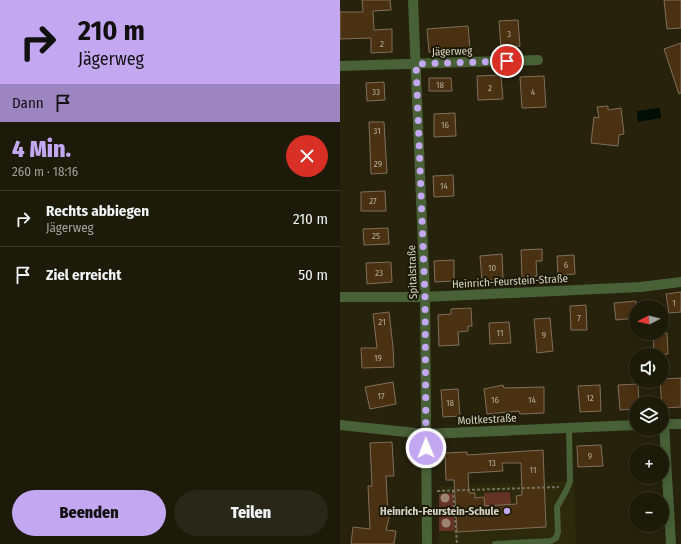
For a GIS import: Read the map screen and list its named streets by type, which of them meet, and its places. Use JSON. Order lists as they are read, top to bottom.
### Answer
{
  "streets": {
    "street": [
      "Jägerweg",
      "Spitalstraße",
      "Heinrich-Feurstein-Straße",
      "Moltkestraße"
    ]
  },
  "crossings": [
    ["Jägerweg", "Spitalstraße"],
    ["Spitalstraße", "Heinrich-Feurstein-Straße"],
    ["Spitalstraße", "Moltkestraße"]
  ],
  "places": ["Heinrich-Feurstein-Schule"],
  "house_numbers": [
    "3",
    "2",
    "18",
    "2",
    "33",
    "4",
    "16",
    "31",
    "29",
    "14",
    "27",
    "25",
    "6",
    "10",
    "23",
    "1",
    "7",
    "21",
    "11",
    "9",
    "19",
    "17",
    "12",
    "16",
    "14",
    "18",
    "9",
    "13",
    "11"
  ],
  "north": "left",
  "page": {
    "turn": ["210 m", "Jägerweg"],
    "then": "Dann",
    "heading": ["4 Min.", "260 m · 18:16"],
    "list": [
      {
        "name": "Rechts abbiegen",
        "note": "Jägerweg",
        "value": "210 m"
      },
      {
        "name": "Ziel erreicht",
        "value": "50 m"
      }
    ],
    "map_buttons": ["+", "−"],
    "buttons": ["Beenden", "Teilen"]
  }
}
